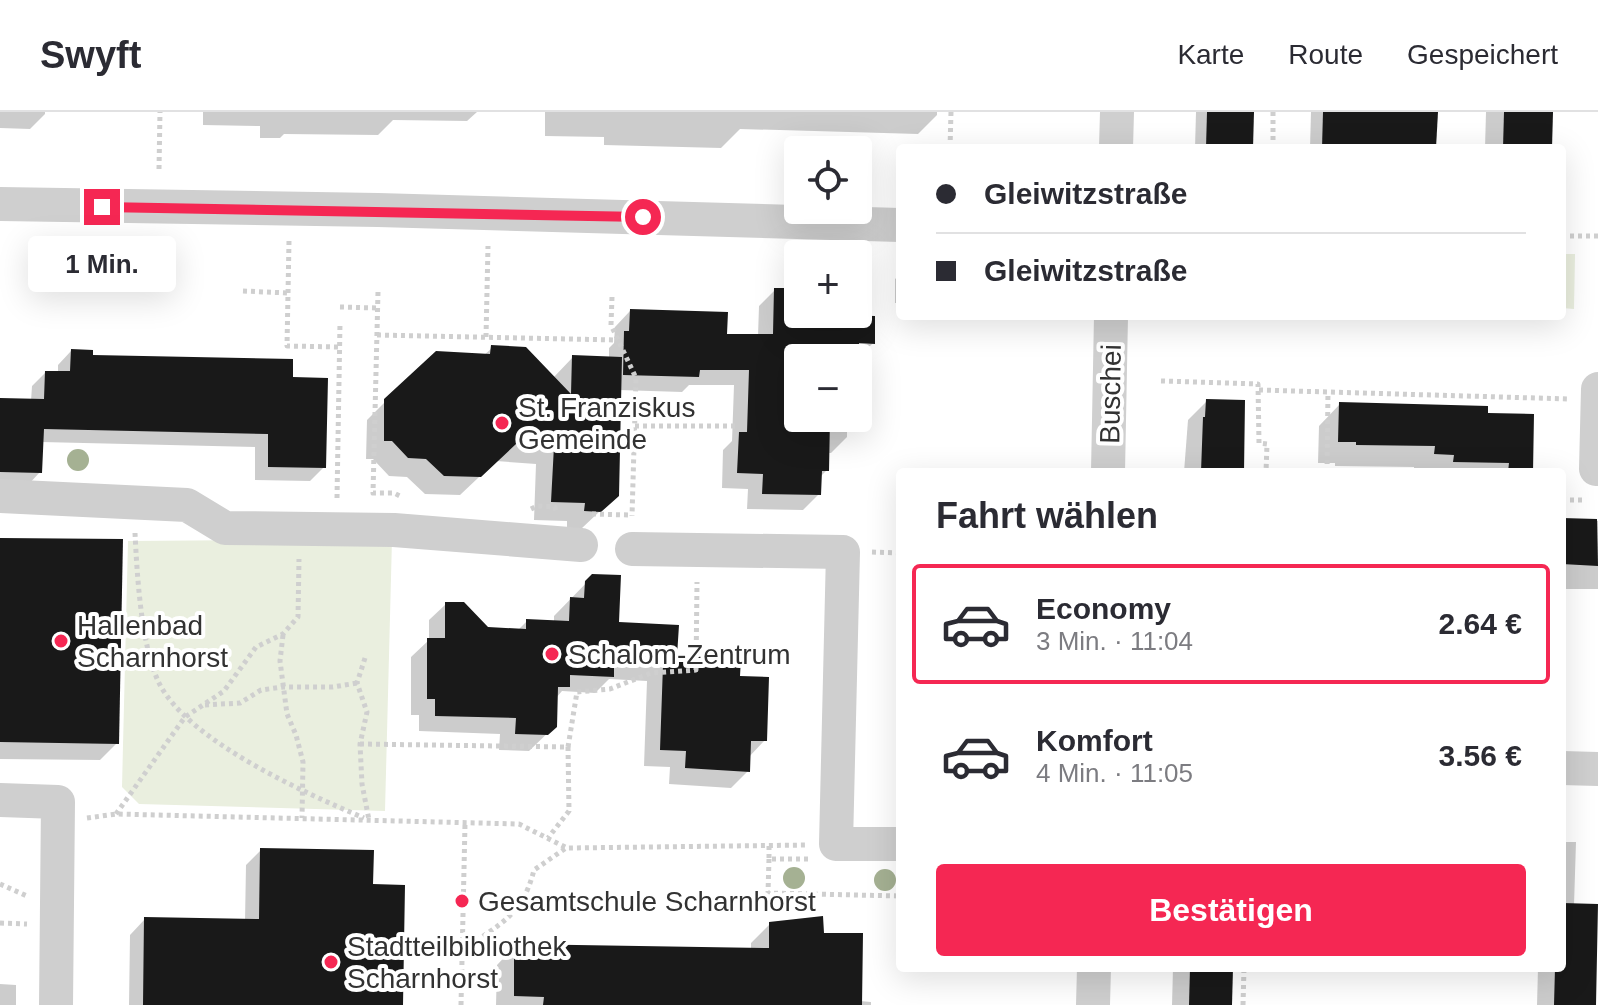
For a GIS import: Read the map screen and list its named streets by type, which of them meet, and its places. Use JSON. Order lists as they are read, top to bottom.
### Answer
{
  "streets": {
    "street": ["Buschei"]
  },
  "places": [
    "St. Franziskus Gemeinde",
    "Hallenbad Scharnhorst",
    "Schalom-Zentrum",
    "Gesamtschule Scharnhorst",
    "Stadtteilbibliothek Scharnhorst"
  ],
  "page": {
    "header": "Swyft",
    "nav": ["Karte", "Route", "Gespeichert"],
    "map_buttons": ["+", "−"],
    "banner": ["Gleiwitzstraße", "Gleiwitzstraße"],
    "bubble": "1 Min.",
    "heading": "Fahrt wählen",
    "list": [
      {
        "name": "Economy",
        "note": "3 Min. · 11:04",
        "value": "2.64 €"
      },
      {
        "name": "Komfort",
        "note": "4 Min. · 11:05",
        "value": "3.56 €"
      }
    ],
    "buttons": "Bestätigen"
  }
}
